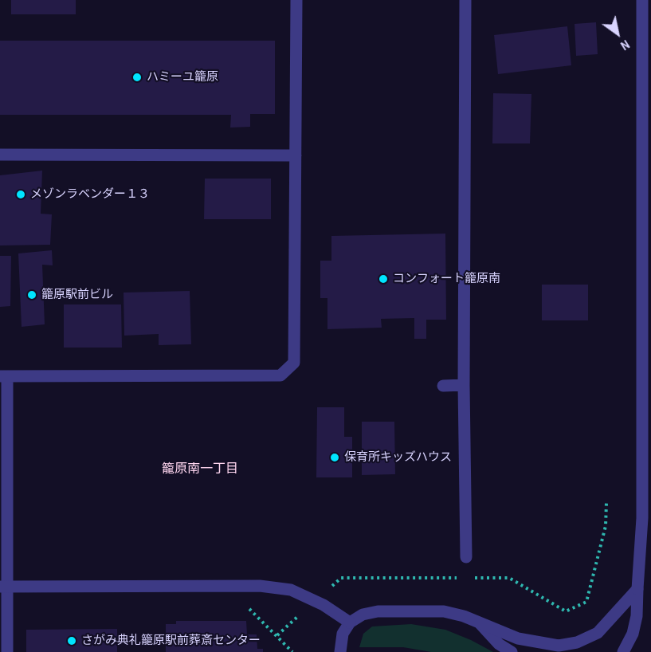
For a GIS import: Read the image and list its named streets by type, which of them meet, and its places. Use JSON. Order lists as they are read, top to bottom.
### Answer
{
  "districts": ["籠原南一丁目"],
  "places": [
    "ハミーユ籠原",
    "メゾンラベンダー１３",
    "コンフォート籠原南",
    "籠原駅前ビル",
    "保育所キッズハウス",
    "さがみ典礼籠原駅前葬斎センター"
  ],
  "north": "bottom right"
}
